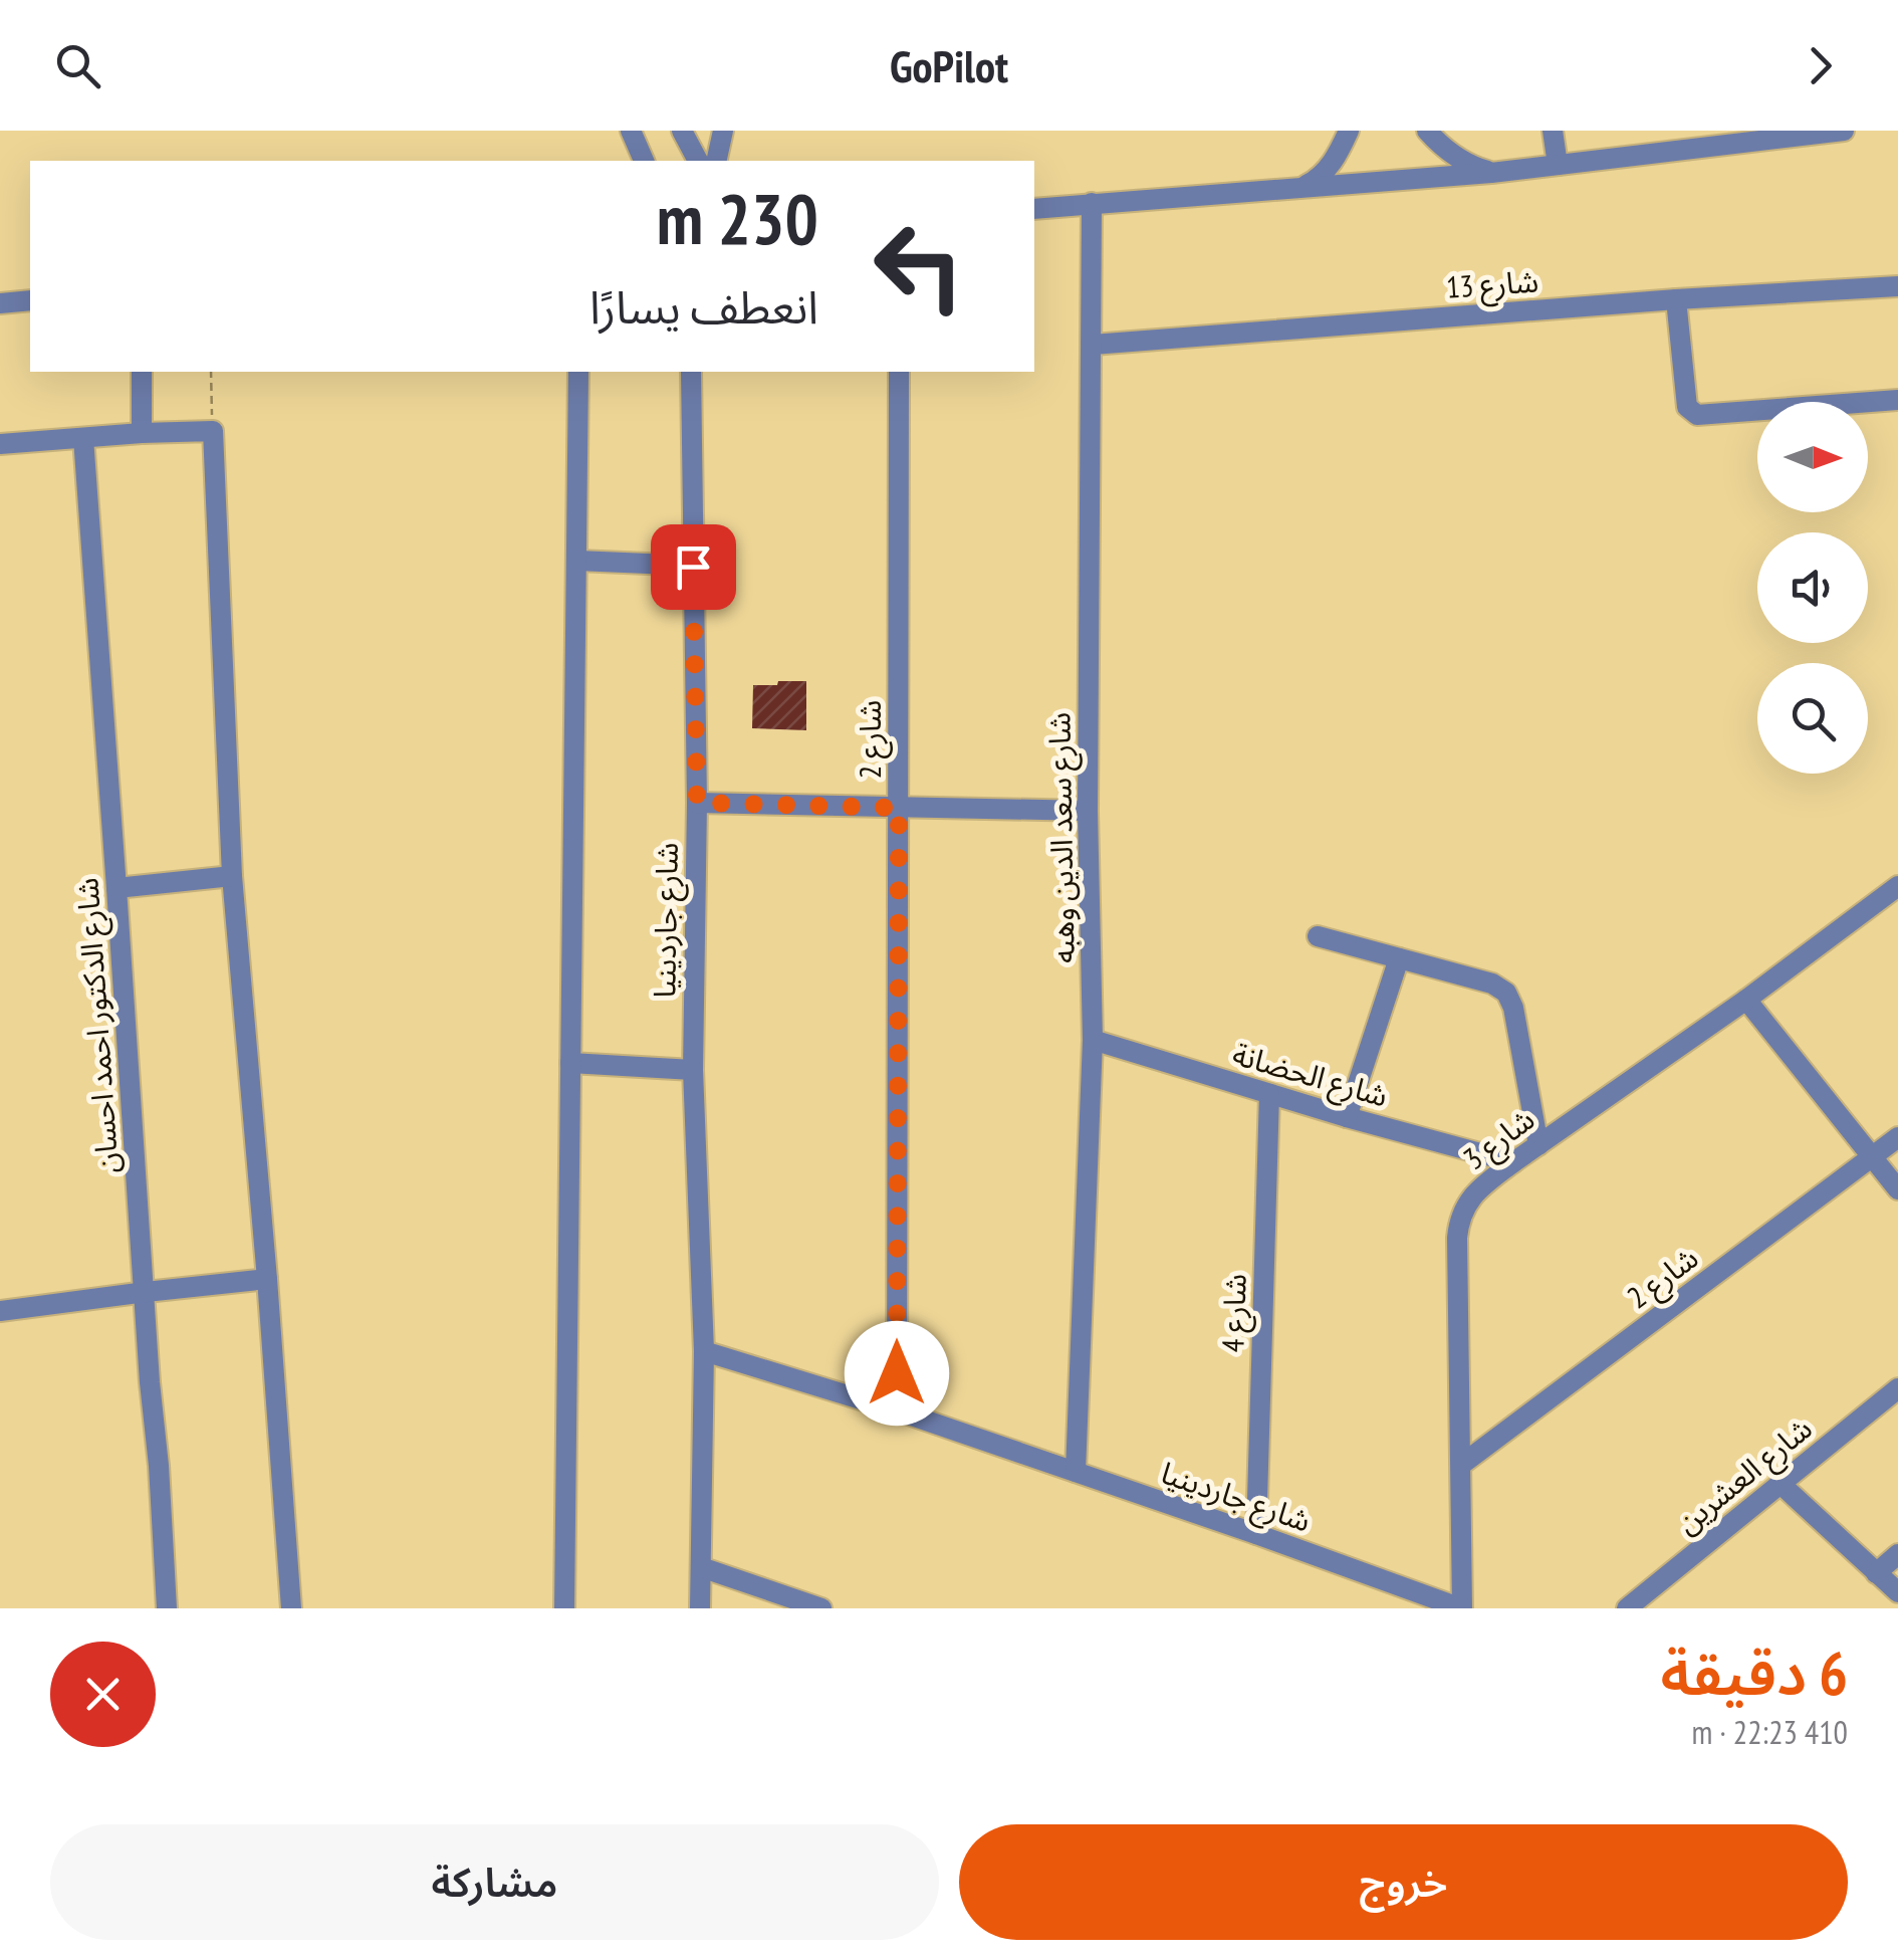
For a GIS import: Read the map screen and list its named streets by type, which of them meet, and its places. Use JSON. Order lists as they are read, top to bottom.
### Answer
{
  "streets": {
    "street": [
      "شارع 13",
      "شارع 2",
      "شارع سعد الدين وهبه",
      "شارع جاردينيا",
      "شارع الدكتور احمد احسان",
      "شارع الحضانة",
      "شارع 3",
      "شارع 4",
      "شارع العشرين"
    ]
  },
  "crossings": [
    ["شارع 13", "شارع سعد الدين وهبه"],
    ["شارع 2", "شارع جاردينيا"],
    ["شارع 2", "شارع 3"],
    ["شارع سعد الدين وهبه", "شارع جاردينيا"],
    ["شارع سعد الدين وهبه", "شارع الحضانة"],
    ["شارع جاردينيا", "شارع 3"],
    ["شارع جاردينيا", "شارع 4"],
    ["شارع الحضانة", "شارع 3"],
    ["شارع الحضانة", "شارع 4"]
  ],
  "north": "right",
  "page": {
    "header": "GoPilot",
    "turn": ["230 m", "انعطف يسارًا"],
    "heading": ["6 دقيقة", "410 m · 22:23"],
    "buttons": ["خروج", "مشاركة"]
  }
}
